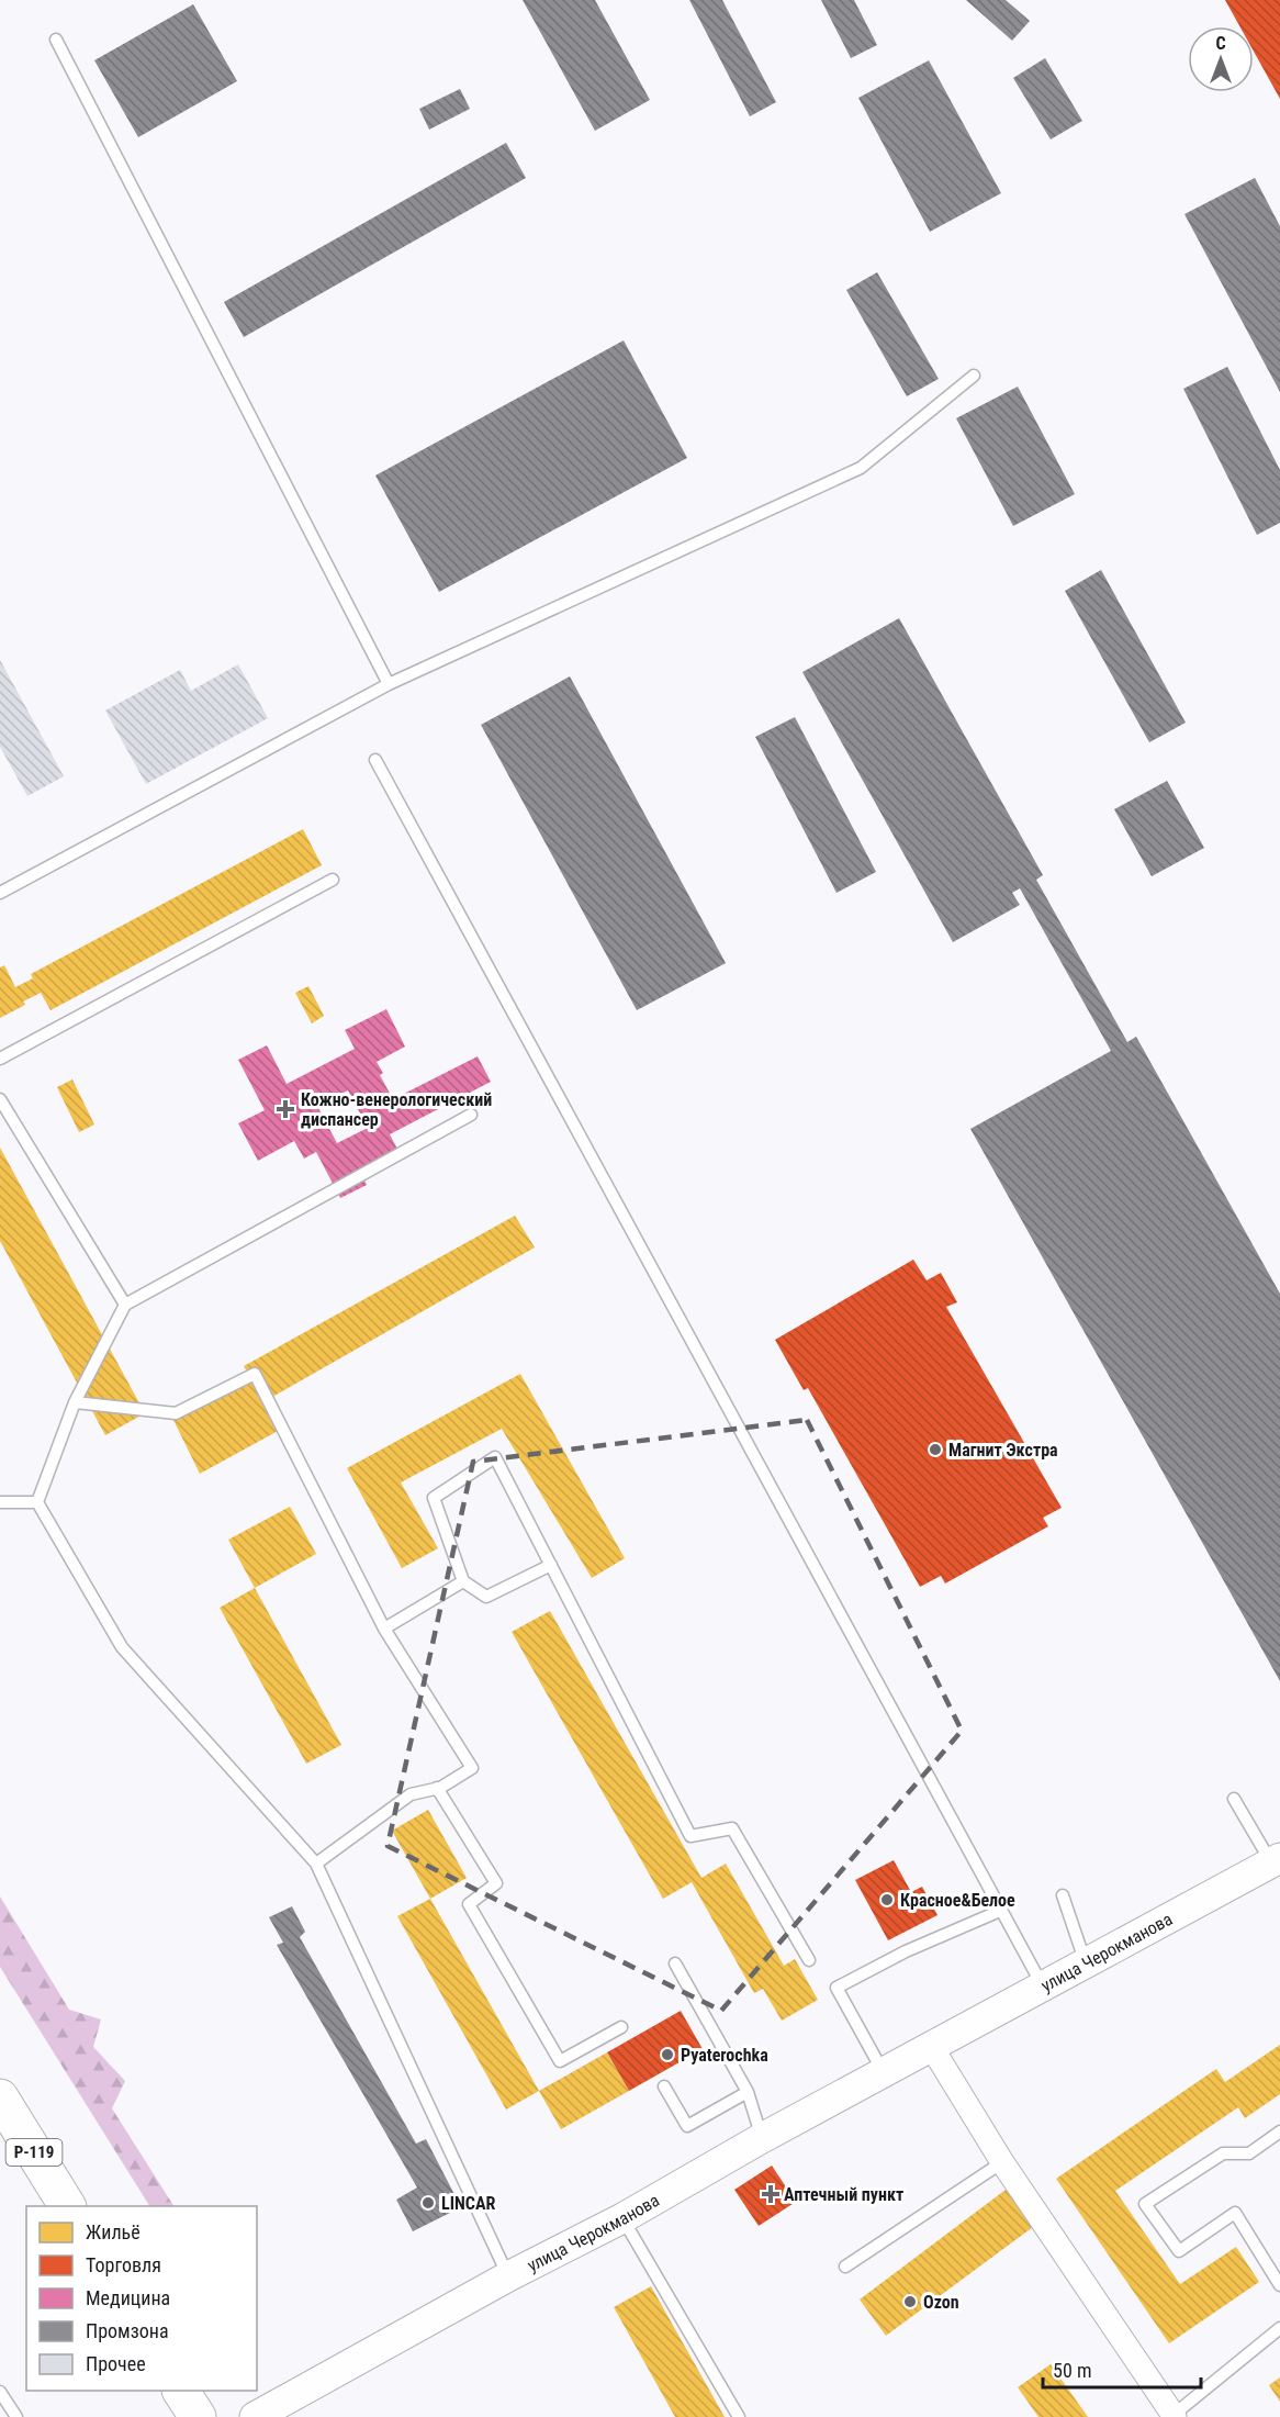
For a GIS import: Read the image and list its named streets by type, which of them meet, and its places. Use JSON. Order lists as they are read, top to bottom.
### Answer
{
  "streets": {
    "highway": ["Р-119"],
    "street": ["улица Черокманова"]
  },
  "places": {
    "health": ["Кожно-венерологический диспансер", "Аптечный пункт"],
    "other": [
      "Магнит Экстра",
      "Красное&Белое",
      "Pyaterochka",
      "LINCAR",
      "Ozon"
    ]
  },
  "legend": [
    "Жильё",
    "Торговля",
    "Медицина",
    "Промзона",
    "Прочее"
  ],
  "scale_bar": "50 m",
  "north": "top"
}
